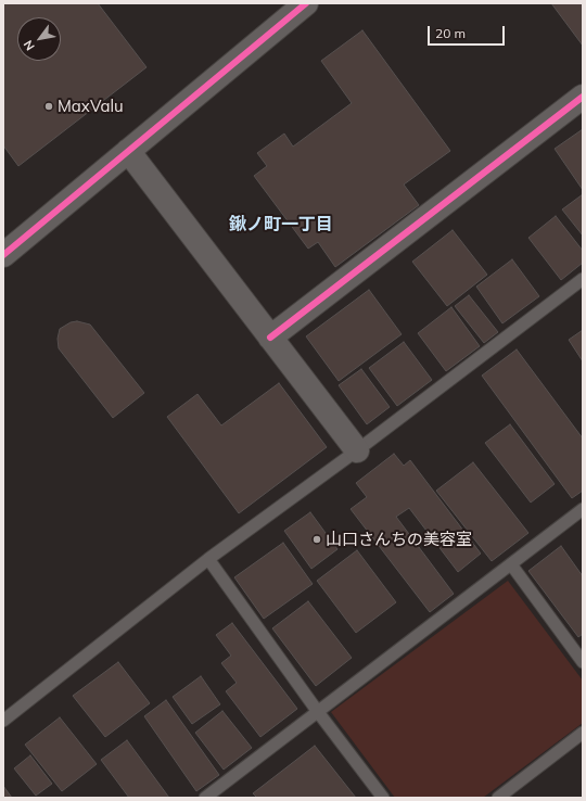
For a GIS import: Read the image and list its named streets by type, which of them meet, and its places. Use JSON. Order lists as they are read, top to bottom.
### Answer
{
  "districts": ["鍬ノ町一丁目"],
  "places": ["MaxValu", "山口さんちの美容室"],
  "scale_bar": "20 m",
  "north": "bottom left"
}
